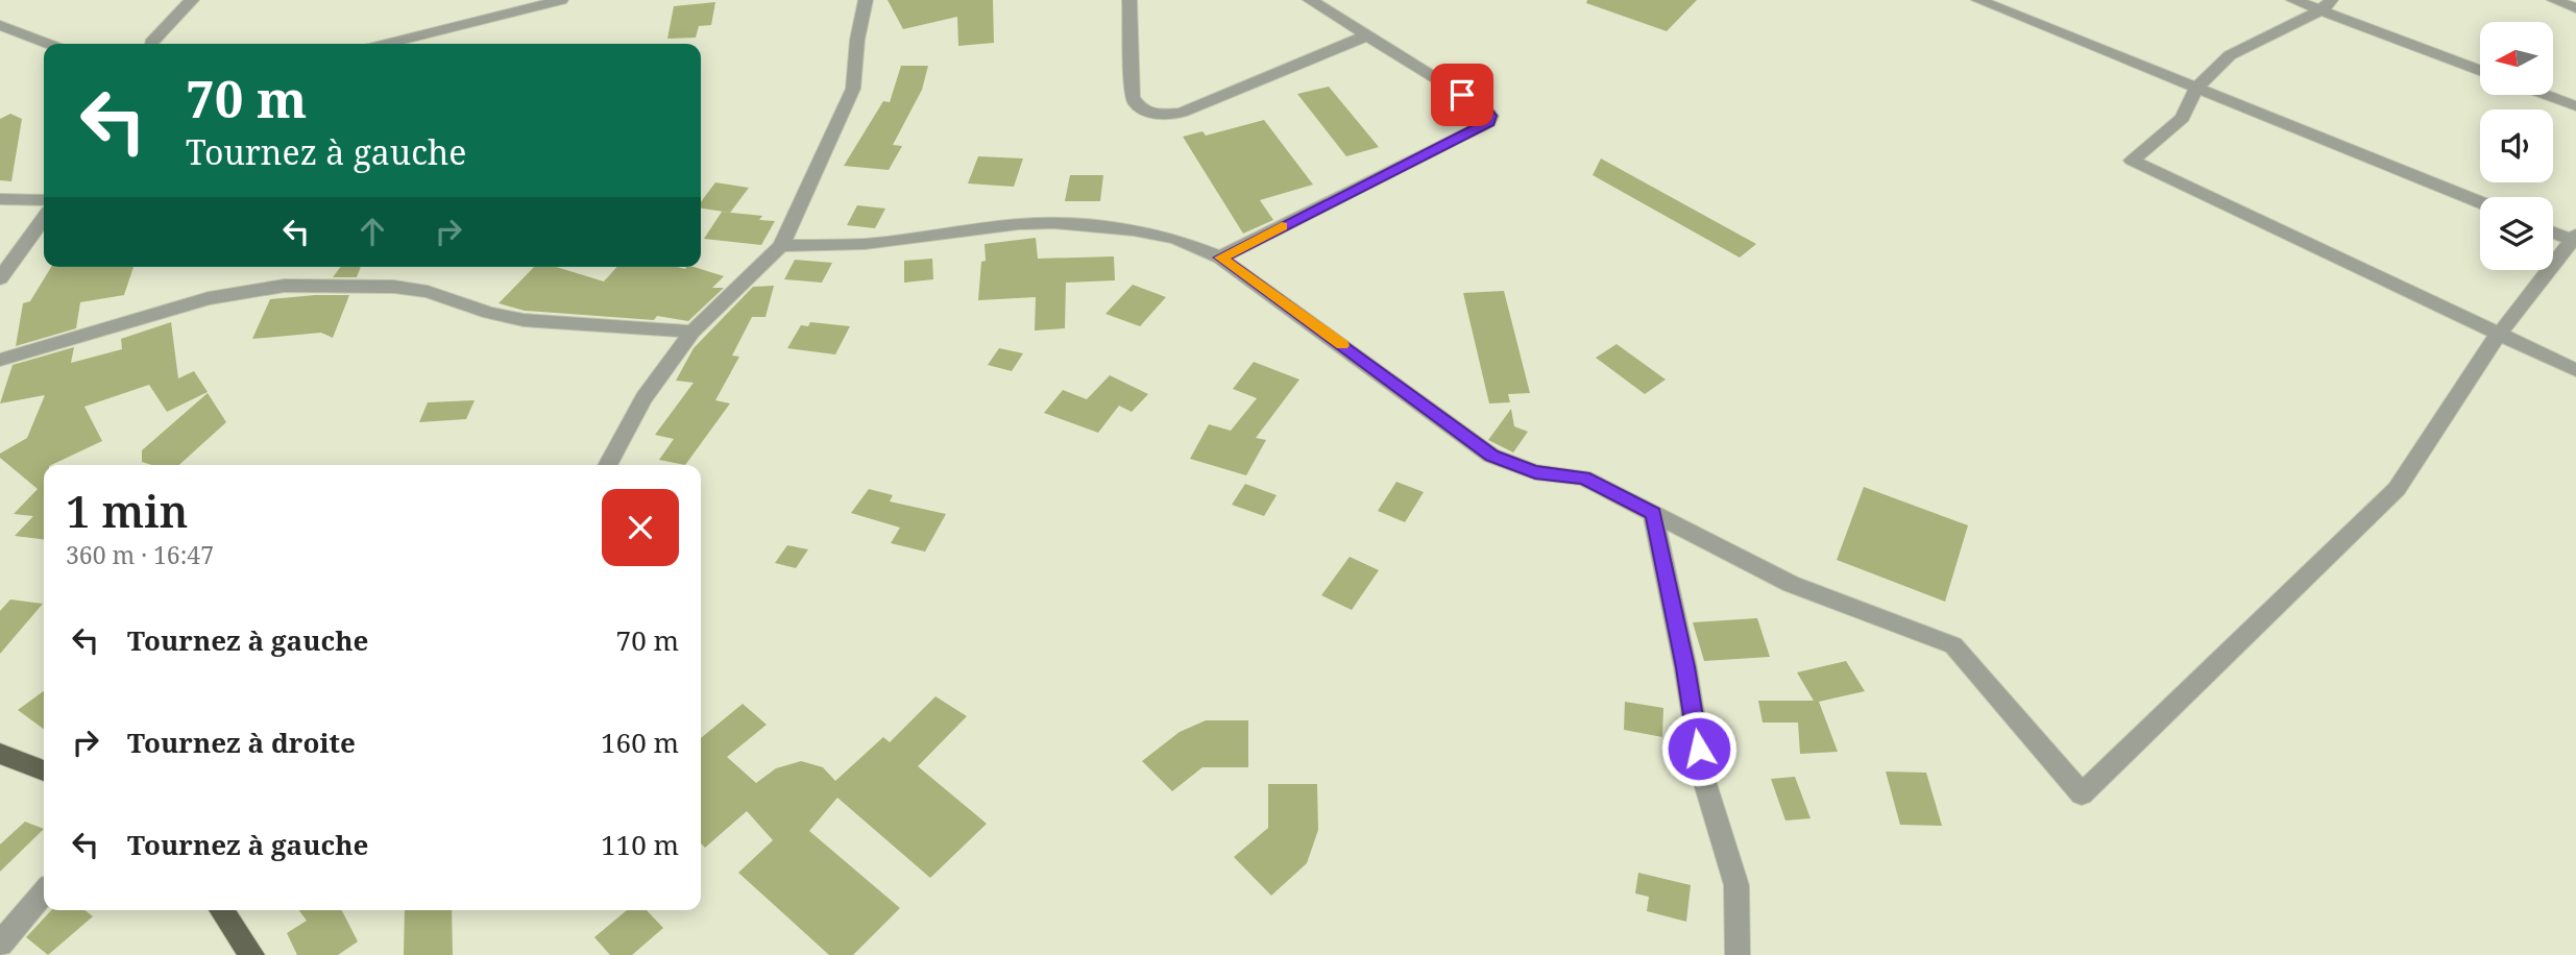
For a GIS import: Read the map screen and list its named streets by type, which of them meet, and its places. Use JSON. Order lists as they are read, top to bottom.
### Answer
{
  "north": "left",
  "page": {
    "turn": ["70 m", "Tournez à gauche"],
    "heading": ["1 min", "360 m · 16:47"],
    "list": [
      {
        "name": "Tournez à gauche",
        "value": "70 m"
      },
      {
        "name": "Tournez à droite",
        "value": "160 m"
      },
      {
        "name": "Tournez à gauche",
        "value": "110 m"
      }
    ]
  }
}
